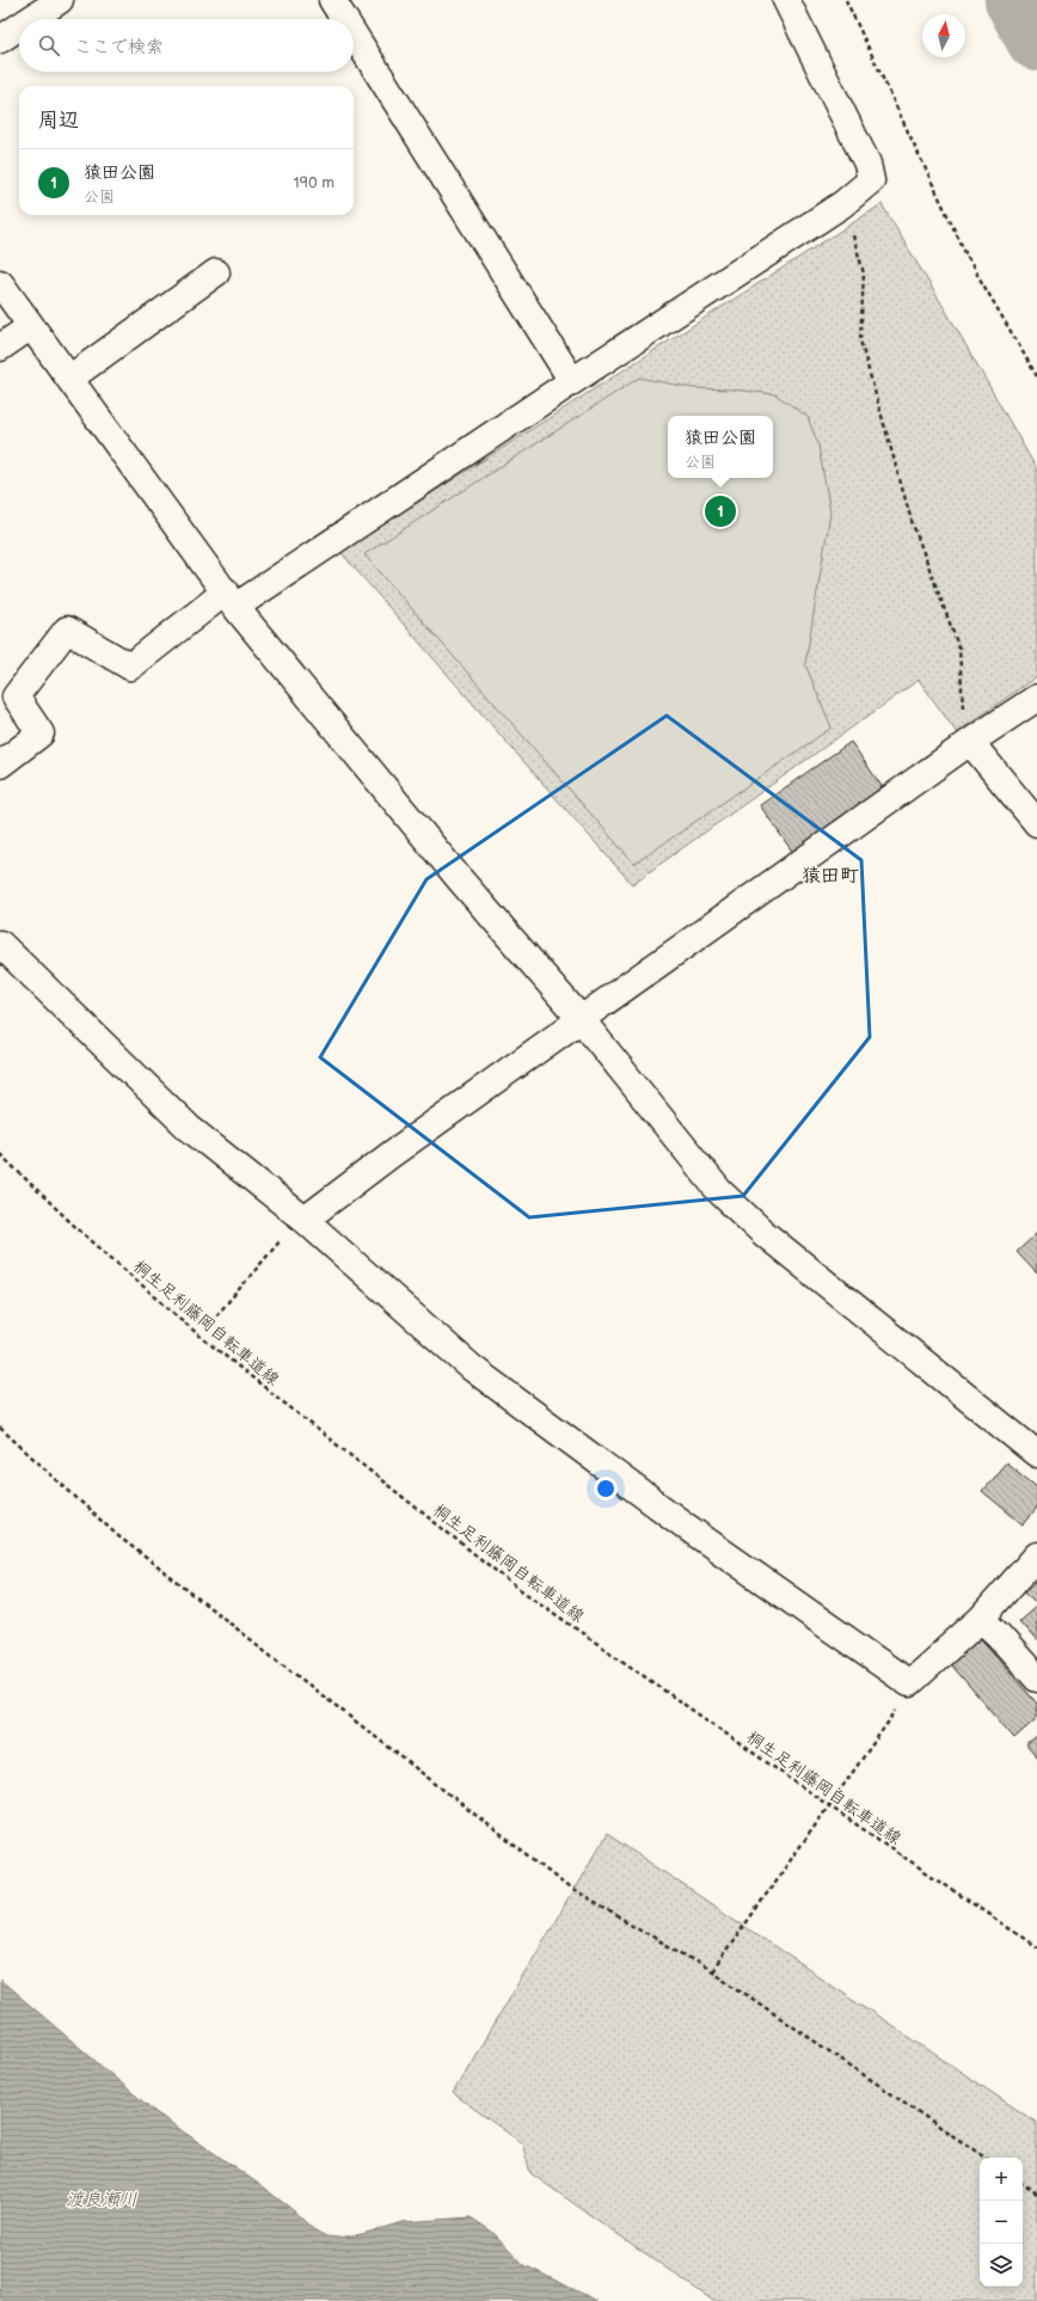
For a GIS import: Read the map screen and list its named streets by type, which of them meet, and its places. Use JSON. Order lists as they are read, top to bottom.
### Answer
{
  "streets": {
    "path": ["桐生足利藤岡自転車道線"]
  },
  "districts": ["猿田町"],
  "water": ["渡良瀬川"],
  "north": "top",
  "page": {
    "search": "ここで検索",
    "heading": "周辺",
    "list": [
      {
        "mark": "1",
        "name": "猿田公園",
        "note": "公園",
        "value": "190 m"
      }
    ],
    "popup": ["猿田公園", "公園"],
    "pins": "1",
    "map_buttons": ["+", "−"]
  }
}
